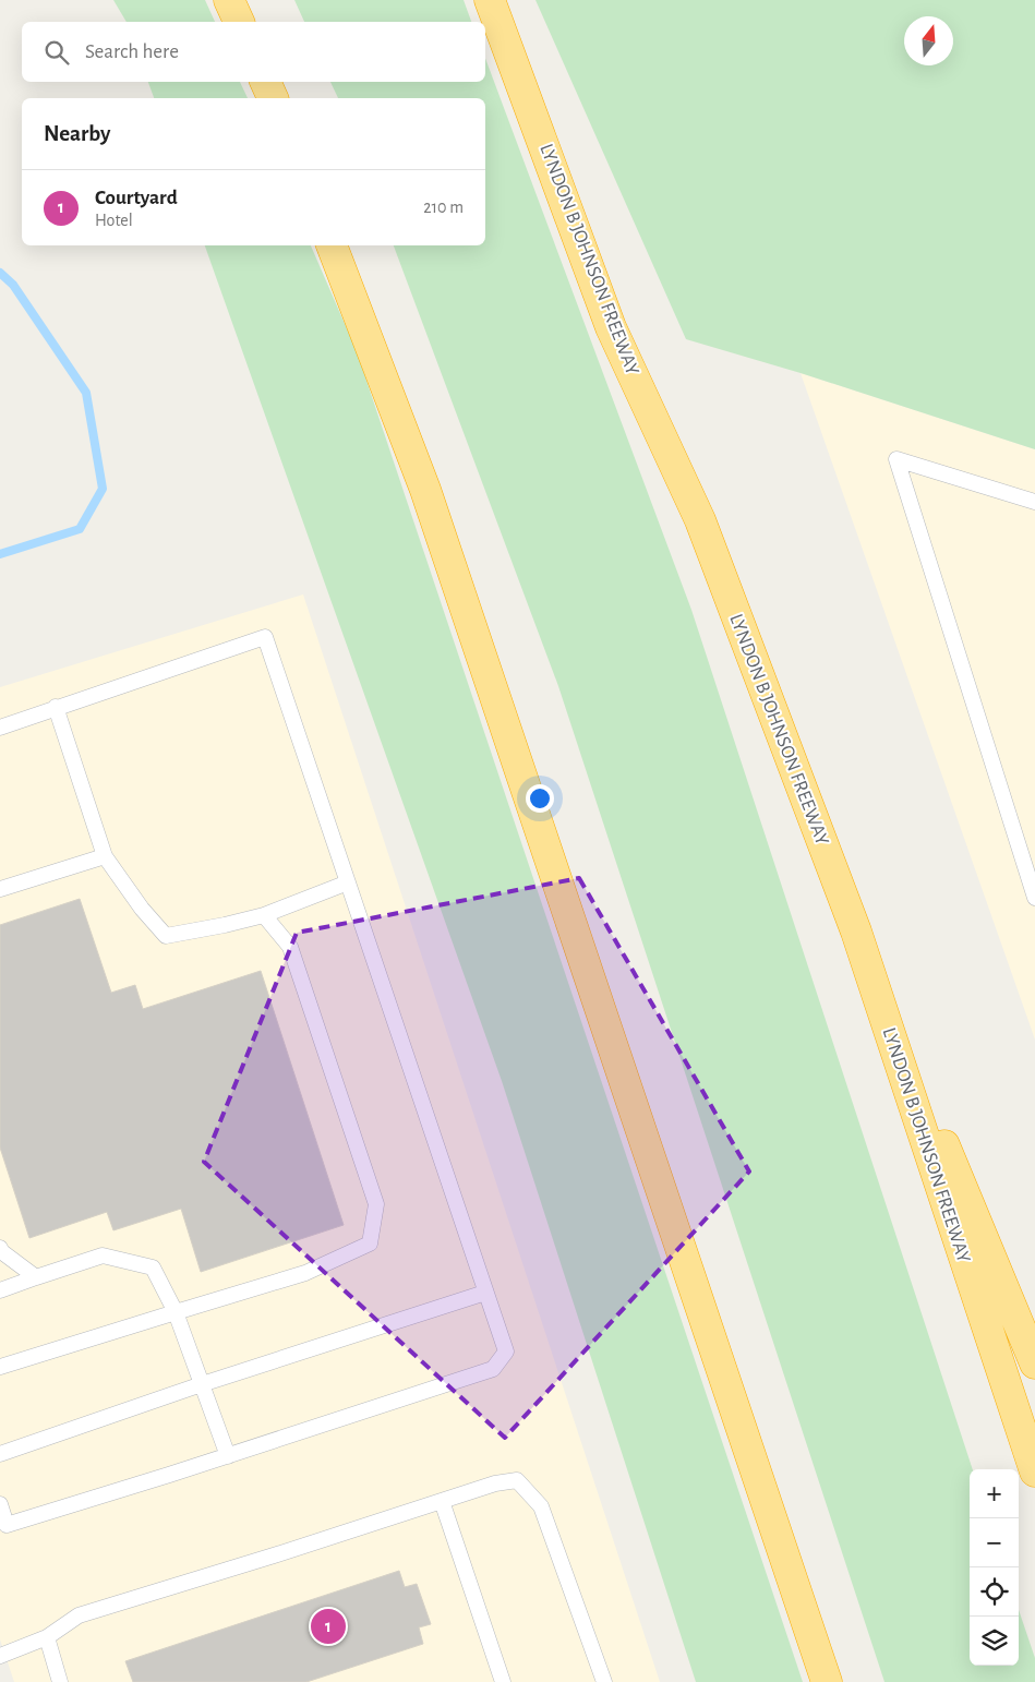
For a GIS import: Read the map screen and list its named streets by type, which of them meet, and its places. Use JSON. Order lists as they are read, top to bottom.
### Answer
{
  "streets": {
    "highway": ["LYNDON B JOHNSON FREEWAY"]
  },
  "north": "top",
  "page": {
    "search": "Search here",
    "heading": "Nearby",
    "list": [
      {
        "mark": "1",
        "name": "Courtyard",
        "note": "Hotel",
        "value": "210 m"
      }
    ],
    "map_buttons": ["+", "−"],
    "pins": "1"
  }
}
